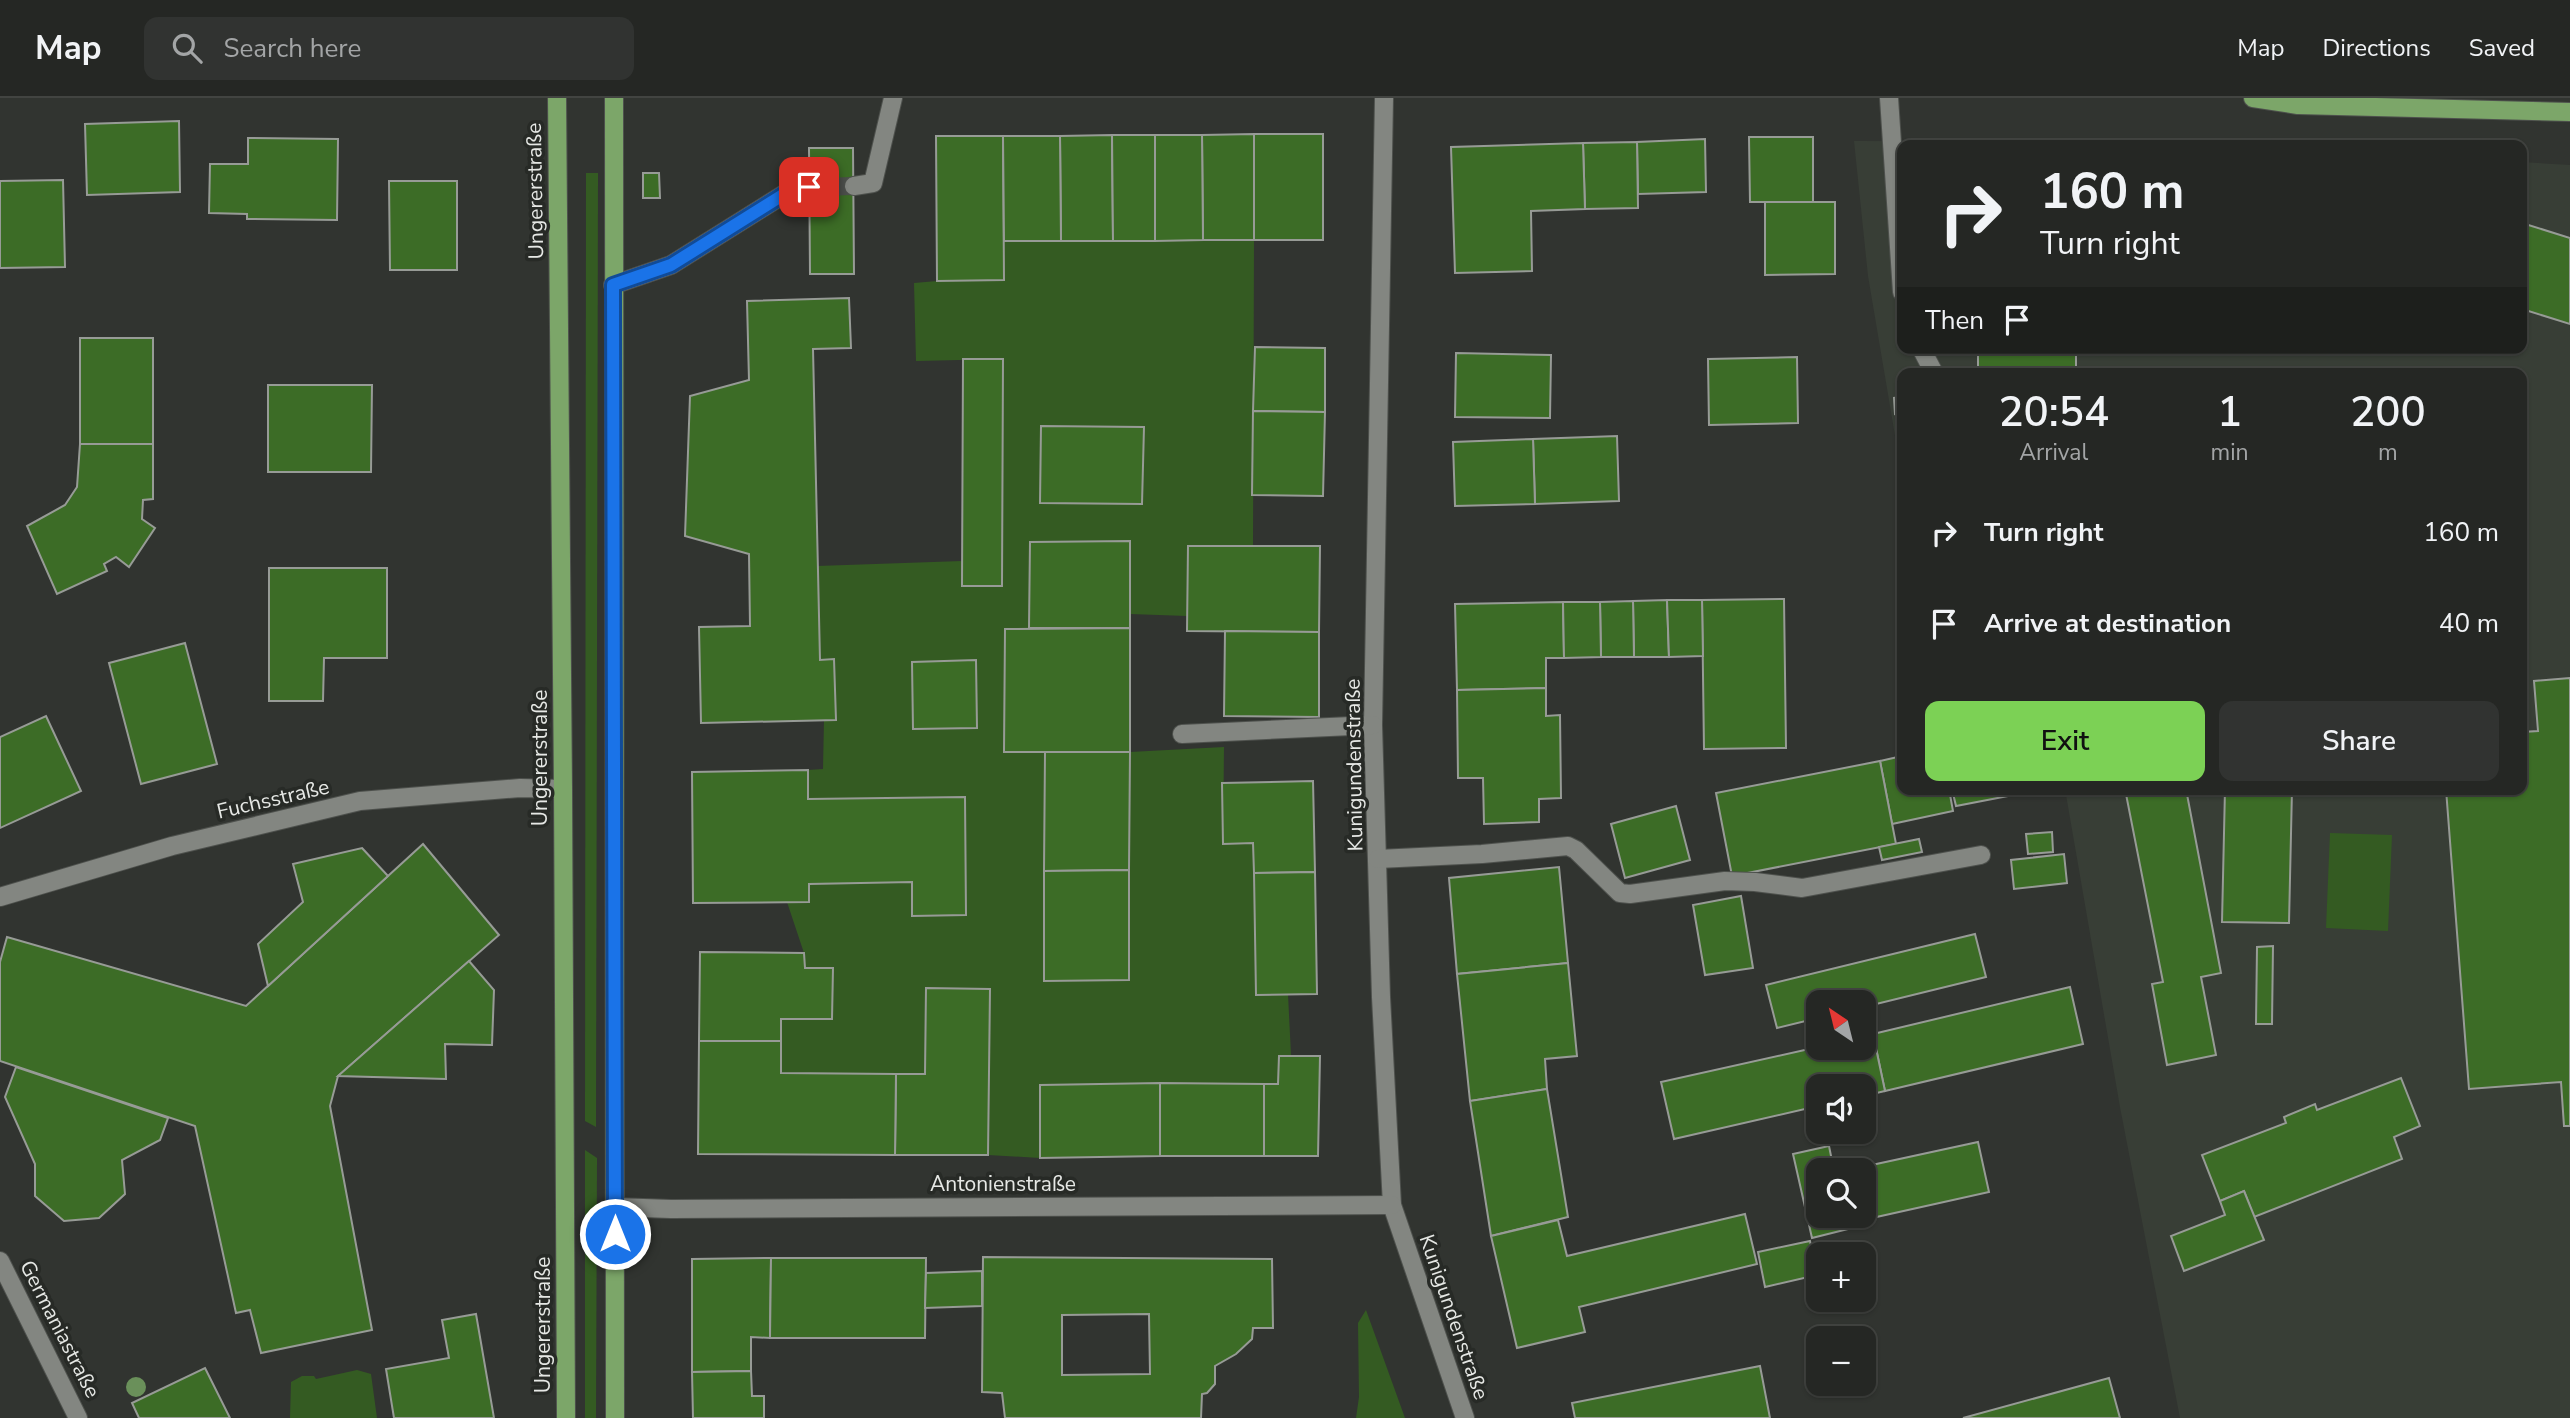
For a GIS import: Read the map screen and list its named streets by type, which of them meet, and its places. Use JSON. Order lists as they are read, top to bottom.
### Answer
{
  "streets": {
    "main road": ["Ungererstraße"],
    "street": [
      "Kunigundenstraße",
      "Fuchsstraße",
      "Antonienstraße",
      "Germaniastraße"
    ]
  },
  "crossings": [
    ["Ungererstraße", "Fuchsstraße"],
    ["Kunigundenstraße", "Antonienstraße"]
  ],
  "north": "top left",
  "page": {
    "header": "Map",
    "search": "Search here",
    "nav": ["Map", "Directions", "Saved"],
    "turn": ["160 m", "Turn right"],
    "then": "Then",
    "eta": [
      "20:54",
      "Arrival",
      "1",
      "min",
      "200",
      "m"
    ],
    "list": [
      {
        "name": "Turn right",
        "value": "160 m"
      },
      {
        "name": "Arrive at destination",
        "value": "40 m"
      }
    ],
    "buttons": ["Exit", "Share"],
    "map_buttons": ["+", "−"]
  }
}
